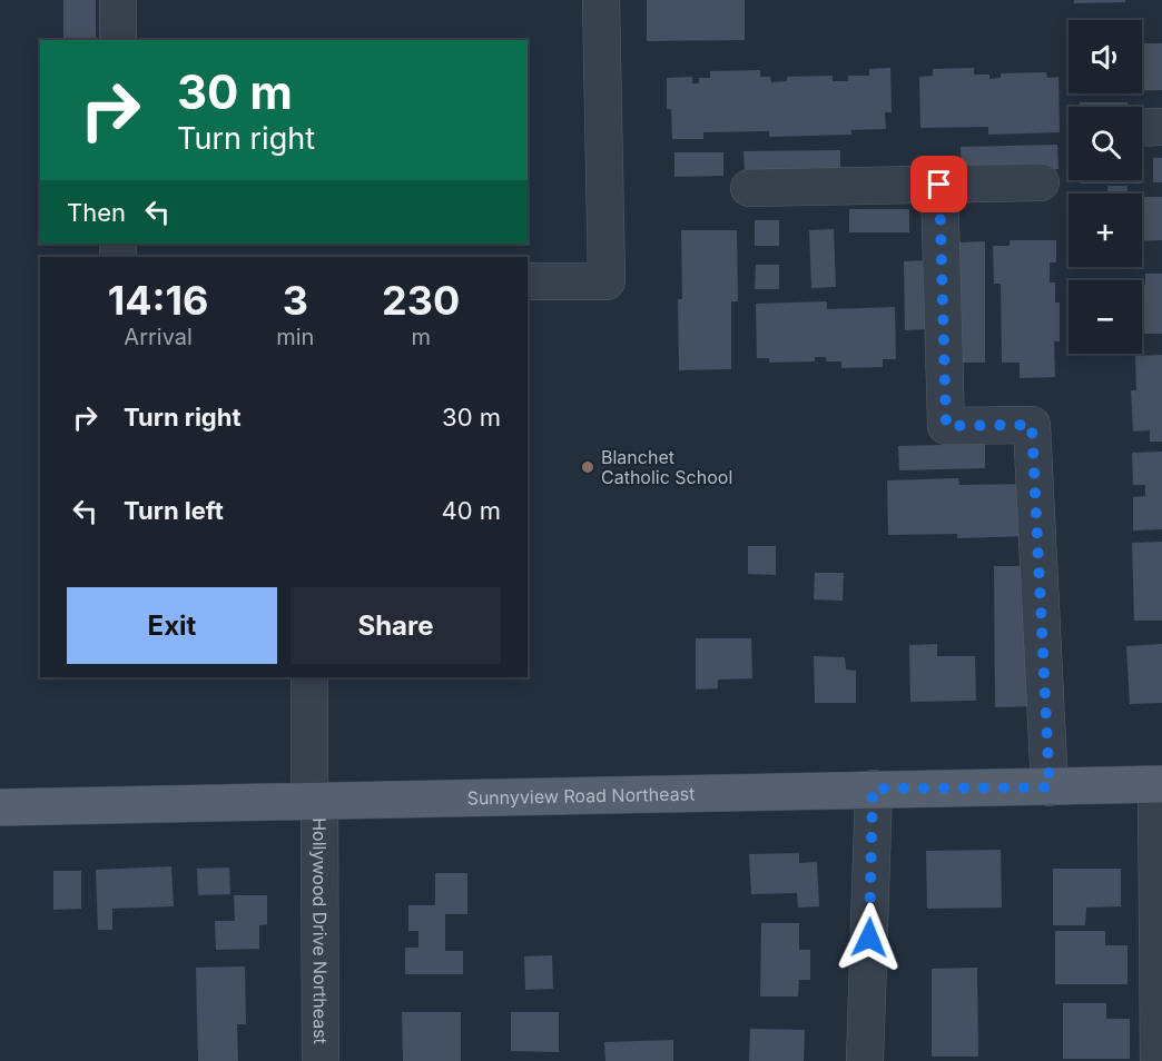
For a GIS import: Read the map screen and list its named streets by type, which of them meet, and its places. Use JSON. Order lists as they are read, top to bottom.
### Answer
{
  "streets": {
    "main road": ["Sunnyview Road Northeast"],
    "street": ["Hollywood Drive Northeast"]
  },
  "crossings": [
    ["Sunnyview Road Northeast", "Hollywood Drive Northeast"]
  ],
  "places": ["Blanchet Catholic School"],
  "page": {
    "map_buttons": ["+", "−"],
    "turn": ["30 m", "Turn right"],
    "then": "Then",
    "eta": [
      "14:16",
      "Arrival",
      "3",
      "min",
      "230",
      "m"
    ],
    "list": [
      {
        "name": "Turn right",
        "value": "30 m"
      },
      {
        "name": "Turn left",
        "value": "40 m"
      }
    ],
    "buttons": ["Exit", "Share"]
  }
}
